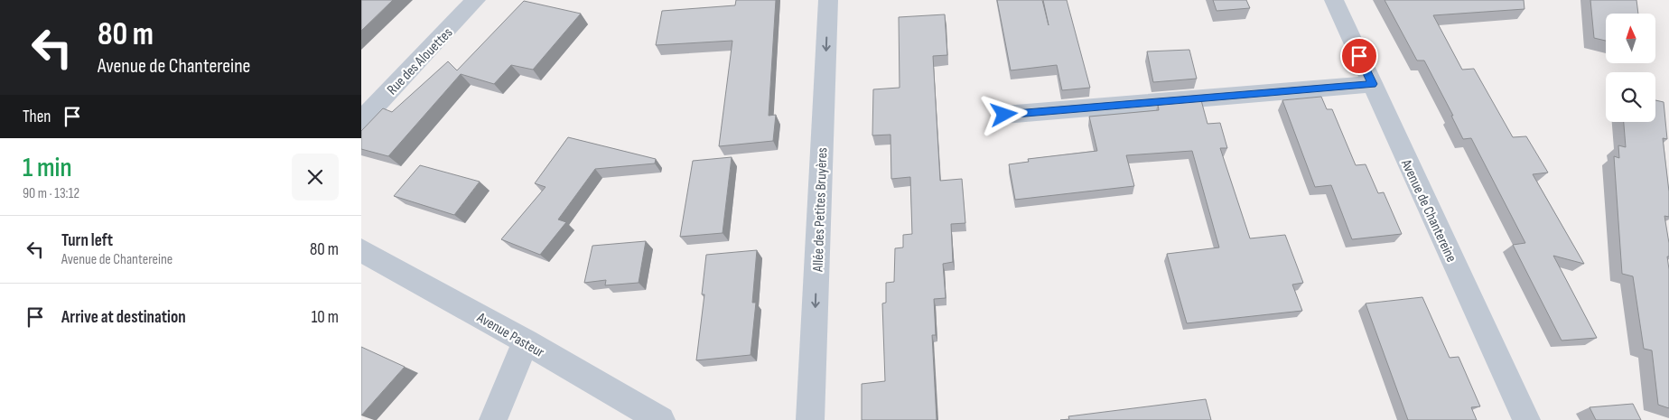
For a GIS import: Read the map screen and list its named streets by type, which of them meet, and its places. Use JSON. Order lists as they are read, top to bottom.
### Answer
{
  "streets": {
    "street": [
      "Rue des Alouettes",
      "Allée des Petites Bruyères",
      "Avenue de Chantereine",
      "Avenue Pasteur"
    ]
  },
  "one_way": ["Allée des Petites Bruyères"],
  "north": "top",
  "page": {
    "turn": ["80 m", "Avenue de Chantereine"],
    "then": "Then",
    "heading": ["1 min", "90 m · 13:12"],
    "list": [
      {
        "name": "Turn left",
        "note": "Avenue de Chantereine",
        "value": "80 m"
      },
      {
        "name": "Arrive at destination",
        "value": "10 m"
      }
    ]
  }
}
